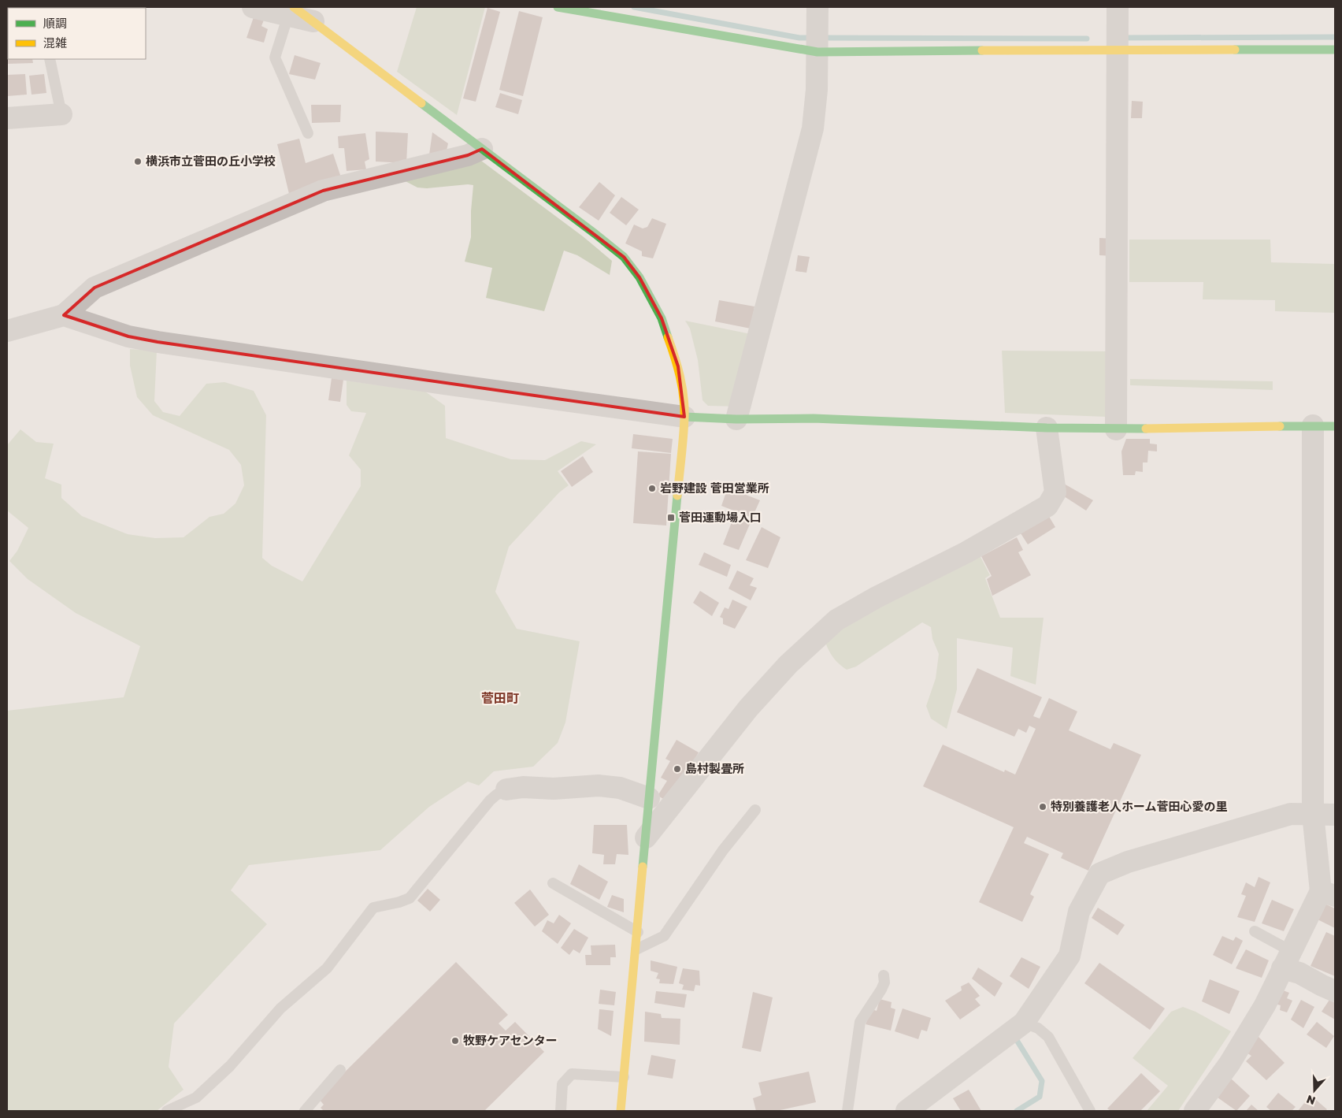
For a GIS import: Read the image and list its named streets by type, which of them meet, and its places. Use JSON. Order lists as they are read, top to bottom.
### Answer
{
  "districts": ["菅田町"],
  "places": {
    "other": [
      "横浜市立菅田の丘小学校",
      "岩野建設 菅田営業所",
      "島村製畳所",
      "特別養護老人ホーム菅田心愛の里",
      "牧野ケアセンター"
    ],
    "transit": ["菅田運動場入口"]
  },
  "legend": ["順調", "混雑"],
  "north": "bottom"
}
